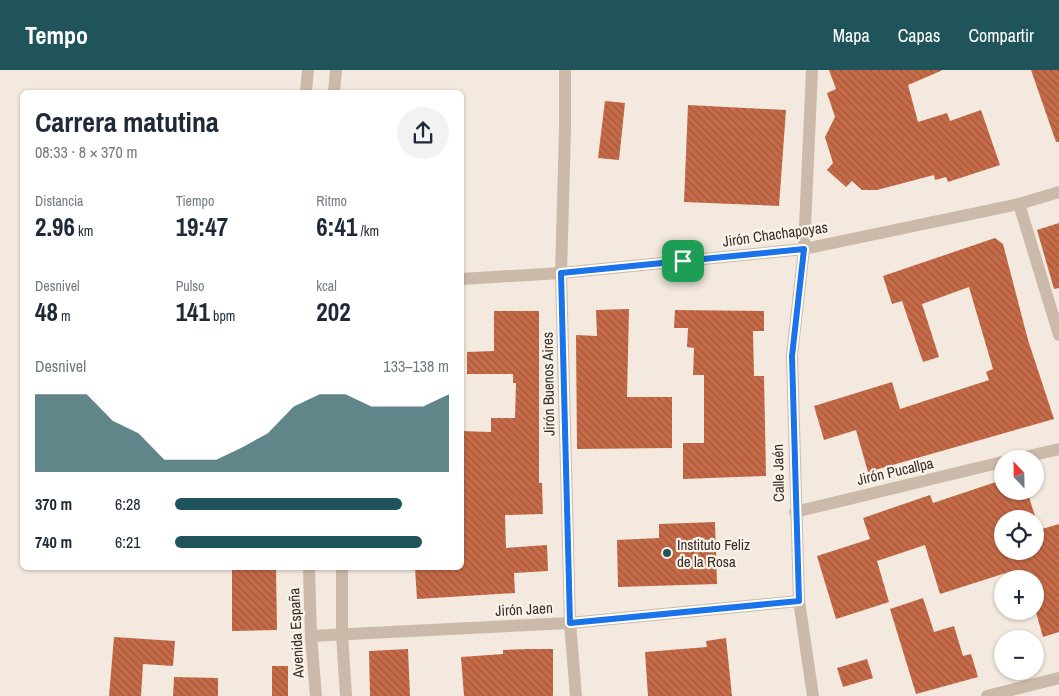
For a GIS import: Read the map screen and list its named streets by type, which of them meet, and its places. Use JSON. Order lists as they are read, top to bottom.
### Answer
{
  "streets": {
    "street": [
      "Jirón Chachapoyas",
      "Jirón Buenos Aires",
      "Jirón Pucallpa",
      "Calle Jaén",
      "Jirón Jaen",
      "Avenida España"
    ]
  },
  "crossings": [
    ["Jirón Chachapoyas", "Jirón Buenos Aires"],
    ["Jirón Chachapoyas", "Calle Jaén"],
    ["Jirón Buenos Aires", "Jirón Jaen"],
    ["Jirón Pucallpa", "Calle Jaén"],
    ["Calle Jaén", "Jirón Jaen"],
    ["Jirón Jaen", "Avenida España"]
  ],
  "places": ["Instituto Feliz de la Rosa"],
  "north": "top",
  "page": {
    "header": "Tempo",
    "nav": ["Mapa", "Capas", "Compartir"],
    "heading": ["Carrera matutina", "08:33 · 8 × 370 m"],
    "stats": [
      ["Distancia", "2.96 km"],
      ["Tiempo", "19:47"],
      ["Ritmo", "6:41 /km"],
      ["Desnivel", "48 m"],
      ["Pulso", "141 bpm"],
      ["kcal", "202"]
    ],
    "chart": ["Desnivel", "133–138 m"],
    "map_buttons": ["+", "−"],
    "list": [
      {
        "name": "370 m",
        "note": "6:28"
      },
      {
        "name": "740 m",
        "note": "6:21"
      }
    ]
  }
}
